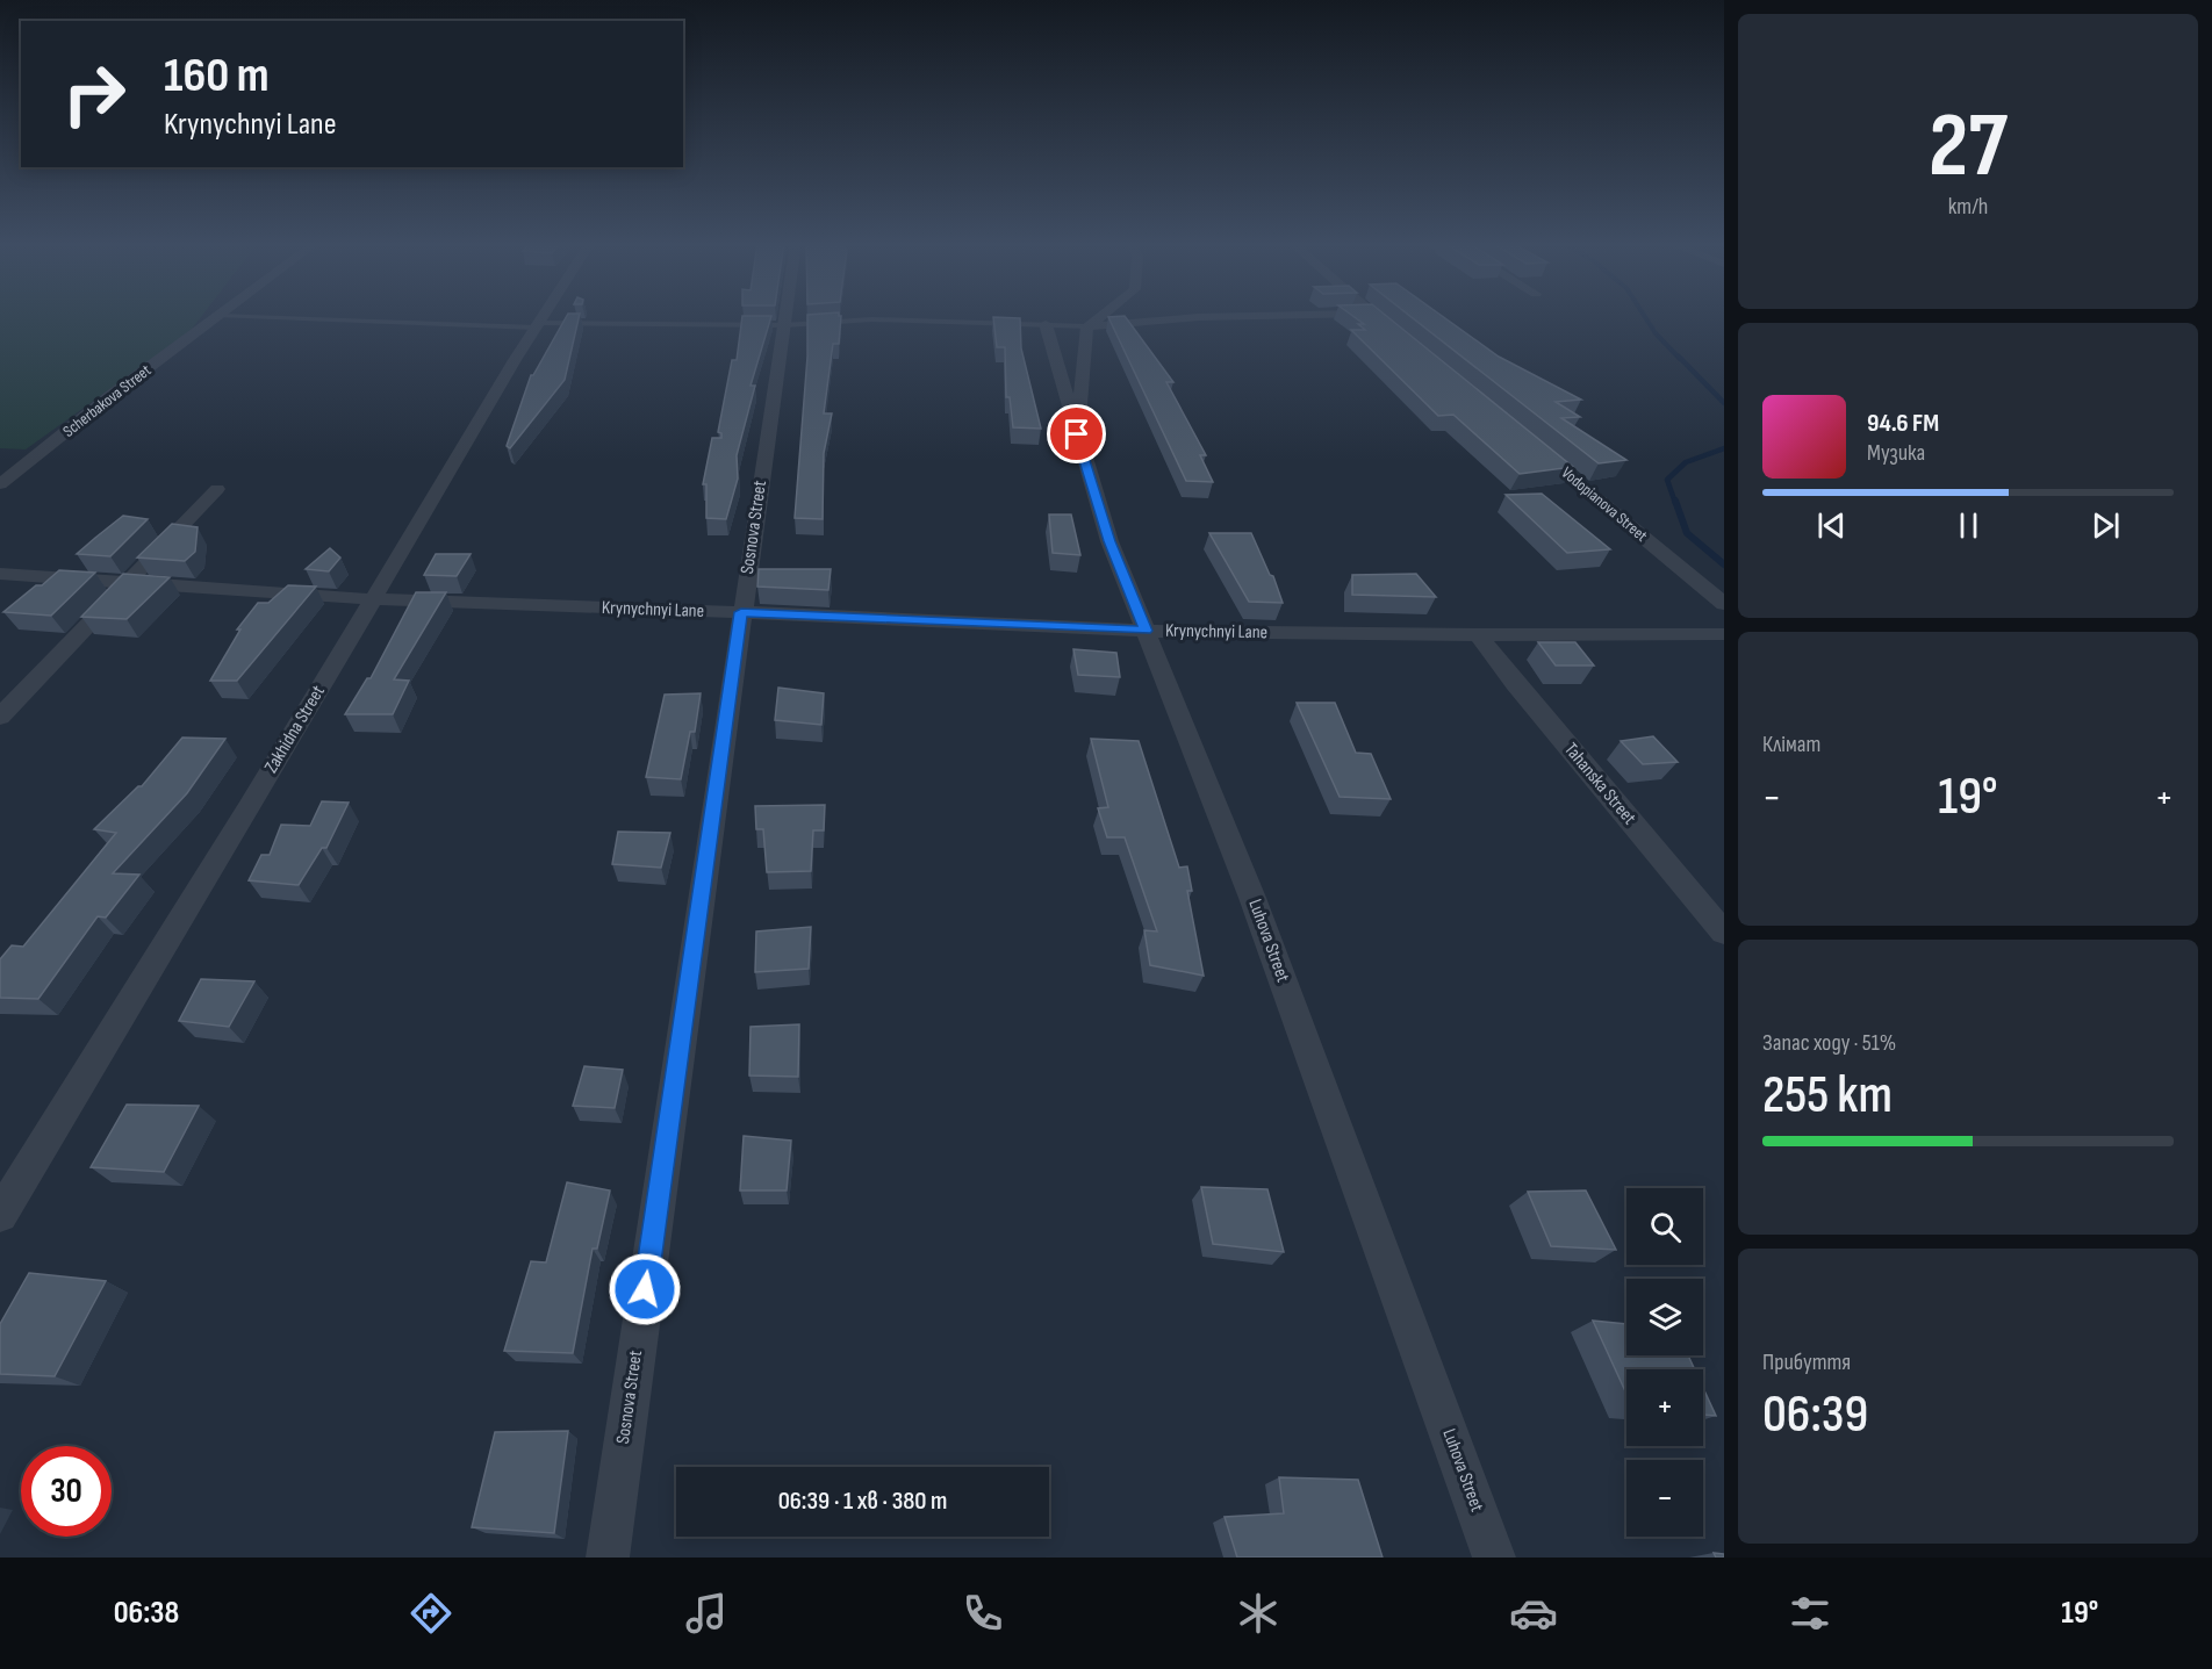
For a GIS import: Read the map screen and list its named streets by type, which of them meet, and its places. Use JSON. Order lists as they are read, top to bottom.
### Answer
{
  "streets": {
    "street": [
      "Scherbakova Street",
      "Vodopianova Street",
      "Sosnova Street",
      "Krynychnyi Lane",
      "Zakhidna Street",
      "Tahanska Street",
      "Luhova Street"
    ]
  },
  "crossings": [
    ["Sosnova Street", "Krynychnyi Lane"],
    ["Krynychnyi Lane", "Zakhidna Street"],
    ["Krynychnyi Lane", "Tahanska Street"],
    ["Krynychnyi Lane", "Luhova Street"]
  ],
  "page": {
    "tile": [
      ["27", "km/h"],
      "Клімат",
      ["Запас ходу · 51%", "255 km"],
      ["Прибуття", "06:39"]
    ],
    "turn": ["160 m", "Krynychnyi Lane"],
    "song": ["94.6 FM", "Музика"],
    "heat": ["−", "19°", "+"],
    "map_buttons": ["+", "−"],
    "limit": "30",
    "trip": "06:39 · 1 хв · 380 m",
    "tabs": ["06:38", "19°"]
  }
}
